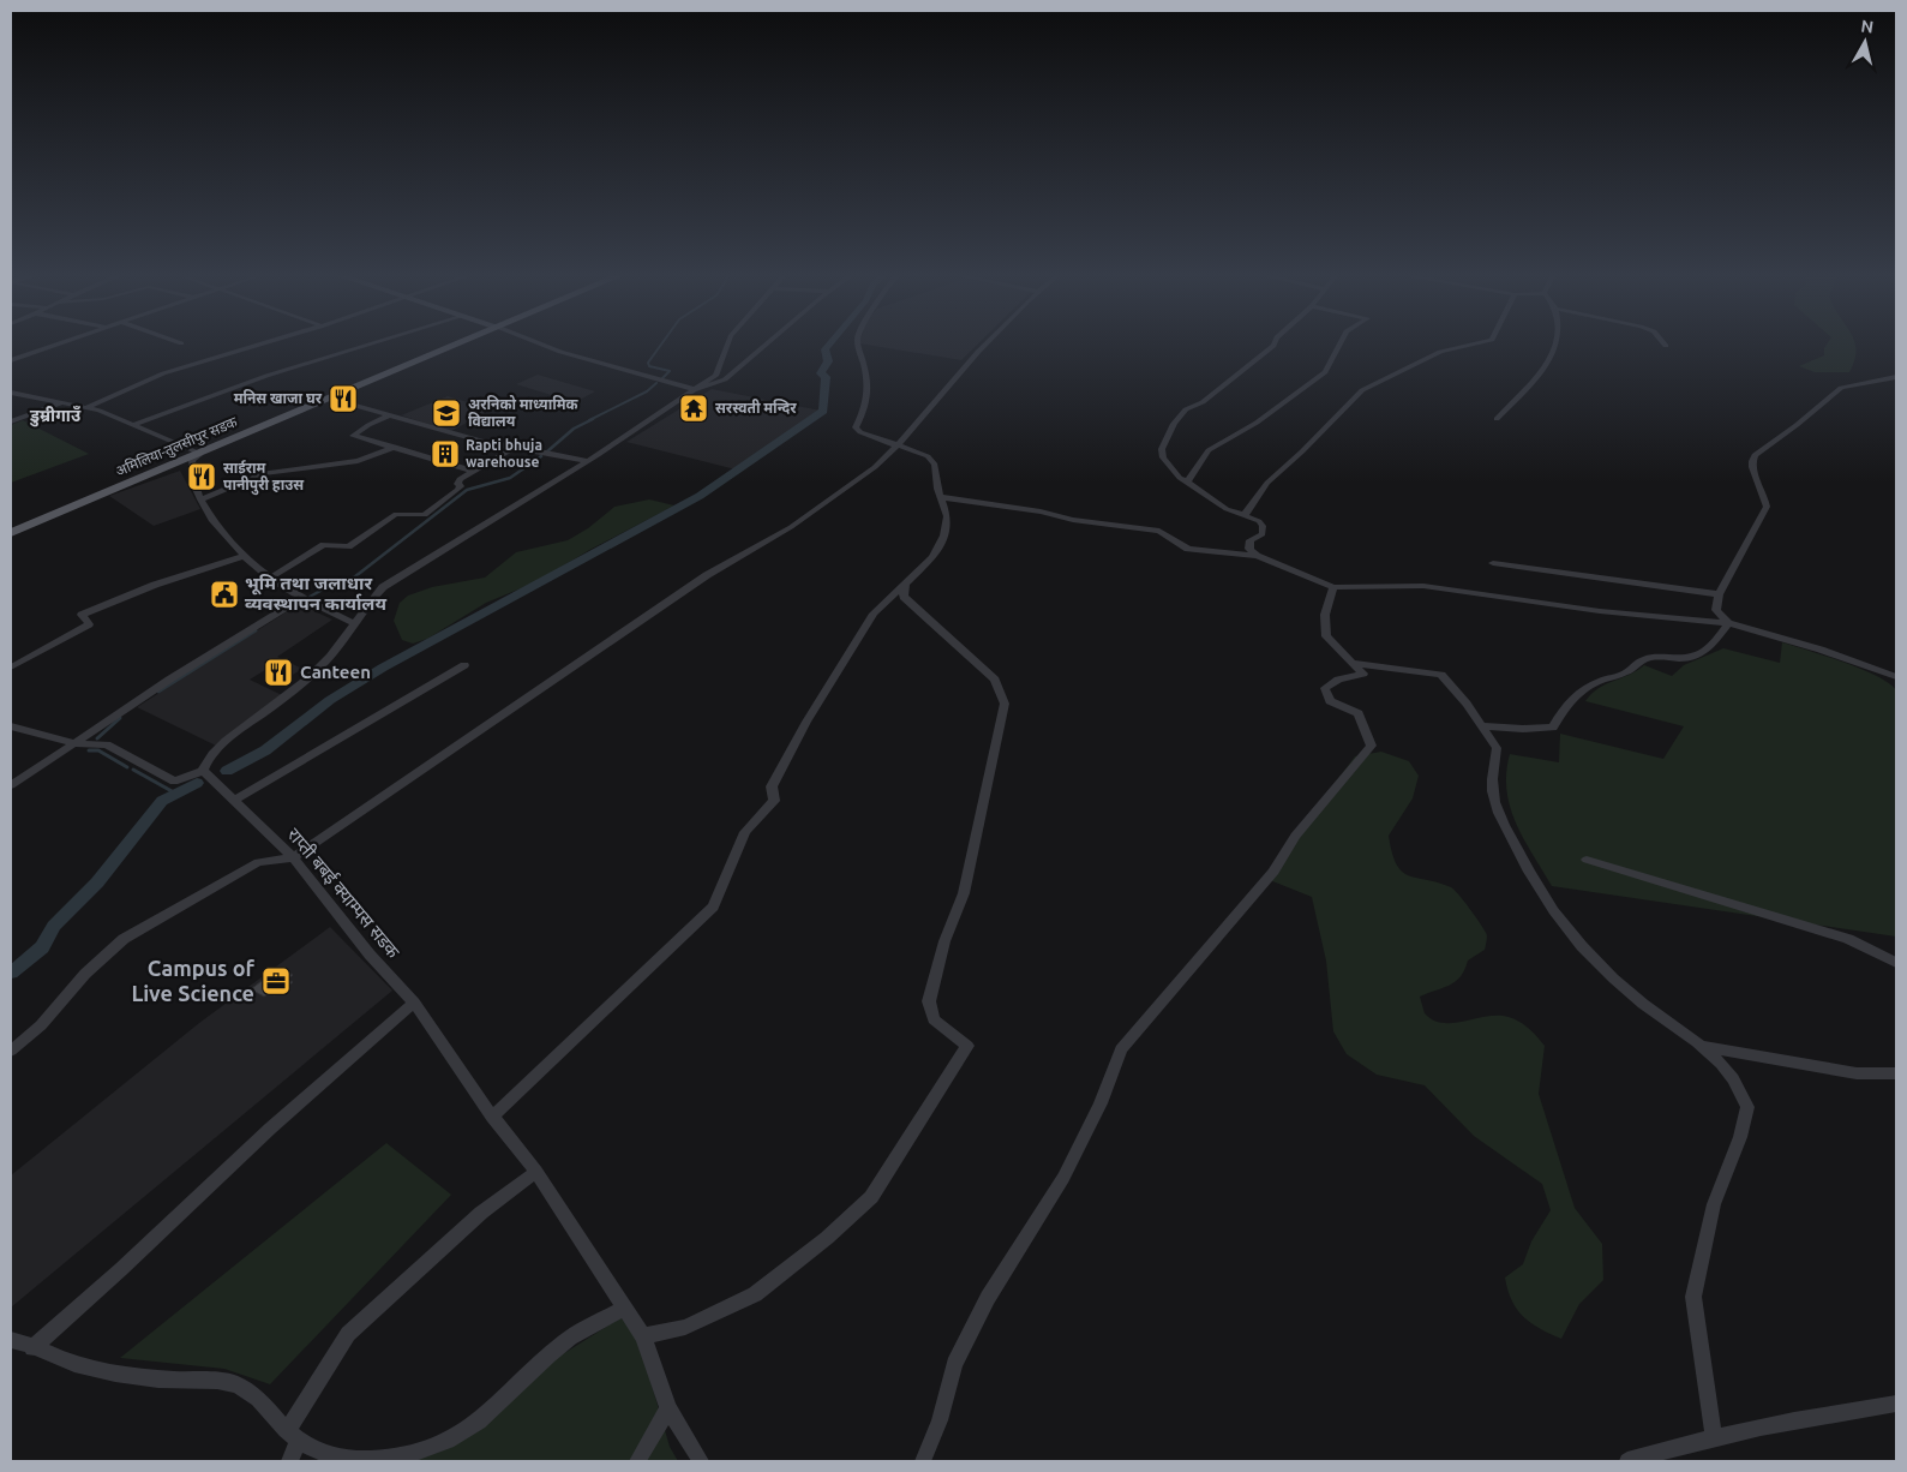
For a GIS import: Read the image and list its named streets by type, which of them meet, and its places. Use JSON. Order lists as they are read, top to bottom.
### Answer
{
  "streets": {
    "main road": ["अमिलिया-तुलसीपुर सडक"],
    "street": ["राप्ती बबई क्याम्पस सडक"]
  },
  "districts": ["डुम्रीगाउँ"],
  "places": {
    "restaurant": ["मनिस खाजा घर", "साईराम पानीपुरी हाउस", "Canteen"],
    "temple": ["सरस्वती मन्दिर"],
    "school or university": ["अरनिको माध्यामिक विद्यालय"],
    "building": ["Rapti bhuja warehouse"],
    "public building": ["भूमि तथा जलाधार व्यवस्थापन कार्यालय"],
    "office": ["Campus of Live Science"]
  },
  "north": "top"
}
